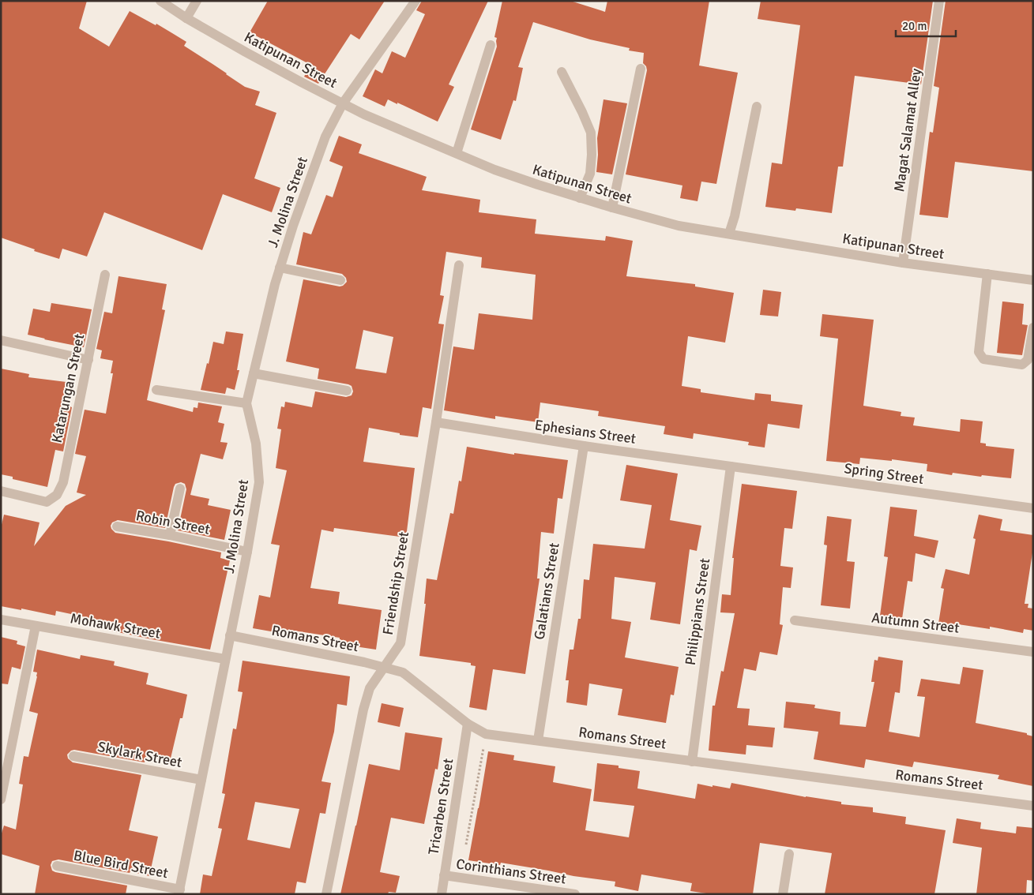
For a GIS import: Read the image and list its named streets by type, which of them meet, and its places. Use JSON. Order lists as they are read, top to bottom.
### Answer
{
  "streets": {
    "street": [
      "Katipunan Street",
      "Magat Salamat Alley",
      "J. Molina Street",
      "Katarungan Street",
      "Ephesians Street",
      "Spring Street",
      "Robin Street",
      "Friendship Street",
      "Galatians Street",
      "Philippians Street",
      "Autumn Street",
      "Mohawk Street",
      "Romans Street",
      "Skylark Street",
      "Tricarben Street",
      "Blue Bird Street",
      "Corinthians Street"
    ]
  },
  "crossings": [
    ["Katipunan Street", "Magat Salamat Alley"],
    ["Katipunan Street", "J. Molina Street"],
    ["J. Molina Street", "Robin Street"],
    ["J. Molina Street", "Mohawk Street"],
    ["J. Molina Street", "Romans Street"],
    ["J. Molina Street", "Skylark Street"],
    ["J. Molina Street", "Blue Bird Street"],
    ["Ephesians Street", "Spring Street"],
    ["Ephesians Street", "Friendship Street"],
    ["Ephesians Street", "Galatians Street"],
    ["Ephesians Street", "Philippians Street"],
    ["Spring Street", "Philippians Street"],
    ["Friendship Street", "Romans Street"],
    ["Galatians Street", "Romans Street"],
    ["Philippians Street", "Romans Street"],
    ["Romans Street", "Tricarben Street"],
    ["Tricarben Street", "Corinthians Street"]
  ],
  "scale_bar": "20 m"
}
